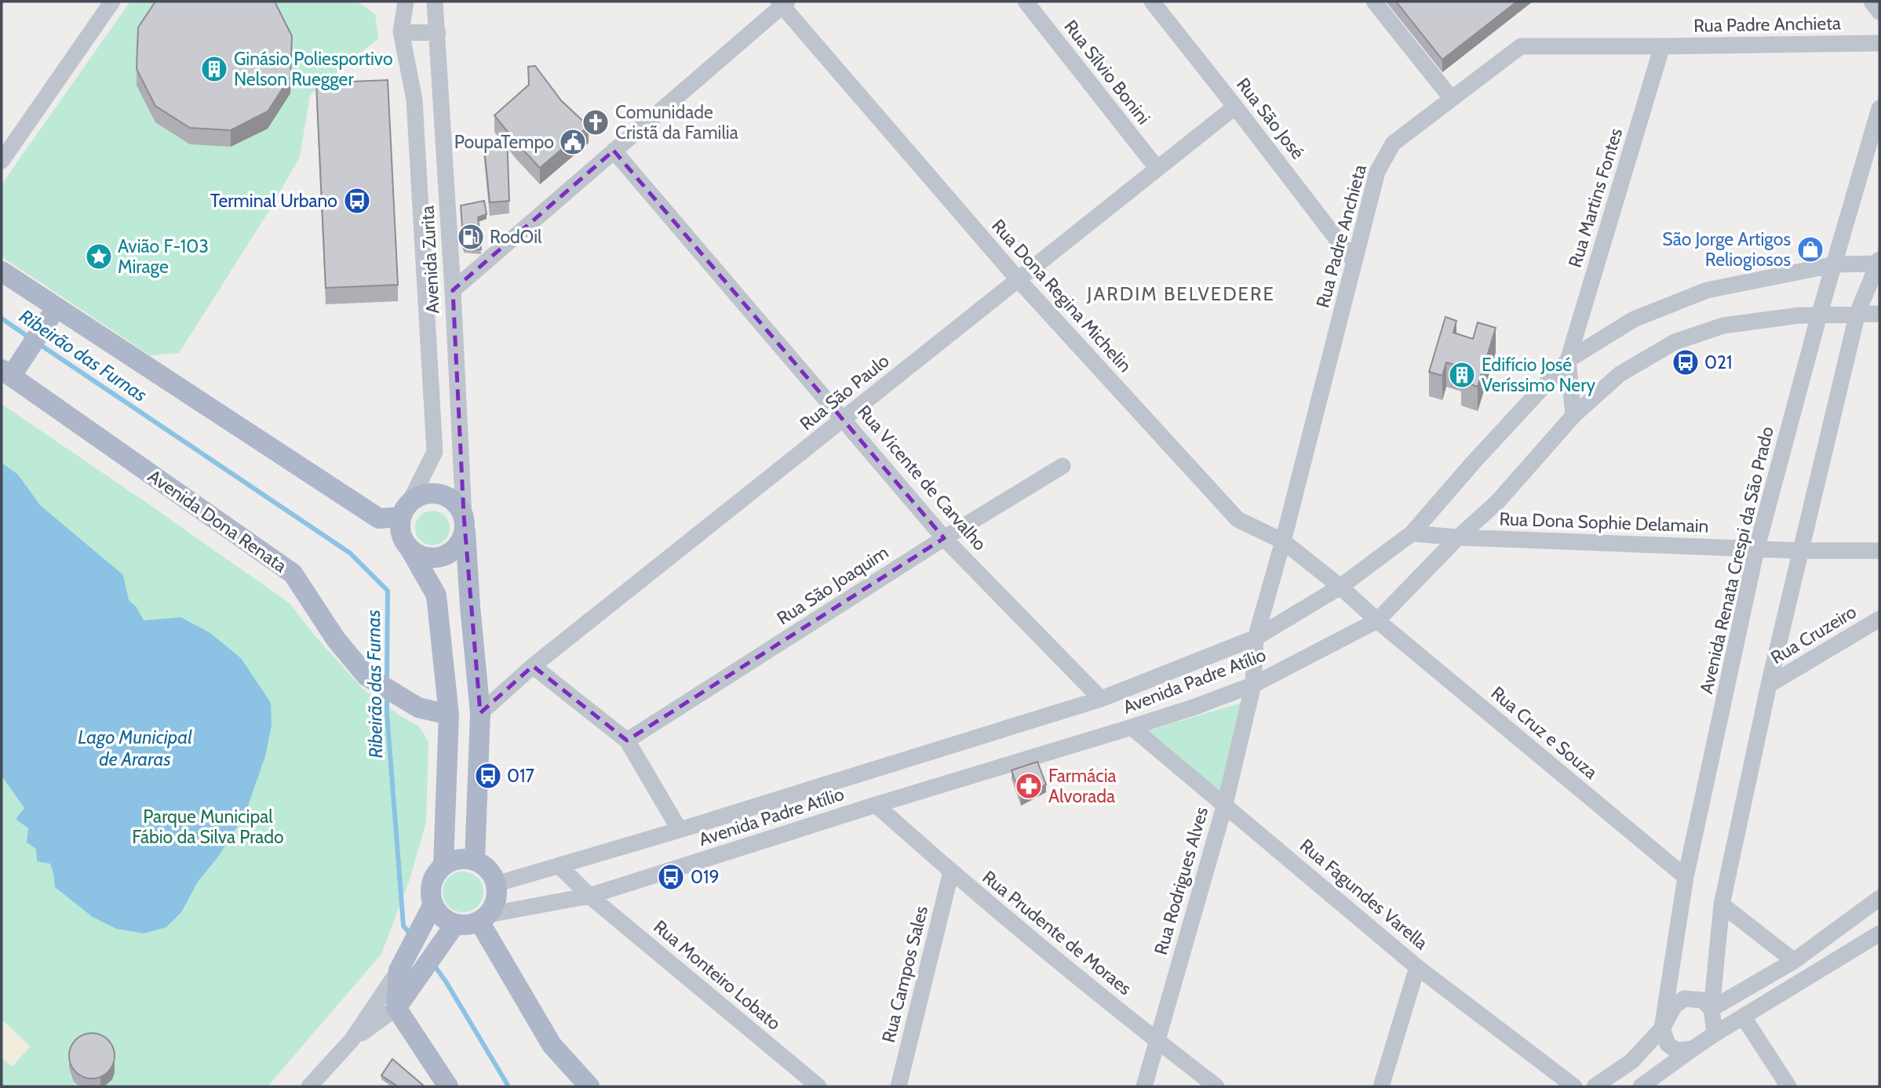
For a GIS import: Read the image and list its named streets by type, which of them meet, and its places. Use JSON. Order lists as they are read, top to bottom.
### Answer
{
  "streets": {
    "main road": ["Avenida Dona Renata"],
    "street": [
      "Rua Padre Anchieta",
      "Rua Sílvio Bonini",
      "Rua São José",
      "Rua Martins Fontes",
      "Avenida Zurita",
      "Rua Dona Regina Michelin",
      "Rua São Paulo",
      "Rua Vicente de Carvalho",
      "Rua Dona Sophie Delamain",
      "Avenida Renata Crespi da São Prado",
      "Rua São Joaquim",
      "Rua Cruzeiro",
      "Avenida Padre Atílio",
      "Rua Cruz e Souza",
      "Rua Rodrigues Alves",
      "Rua Fagundes Varella",
      "Rua Prudente de Moraes",
      "Rua Campos Sales",
      "Rua Monteiro Lobato"
    ]
  },
  "crossings": [
    ["Rua Padre Anchieta", "Rua São José"],
    ["Rua Padre Anchieta", "Rua Martins Fontes"],
    ["Rua Padre Anchieta", "Rua Dona Regina Michelin"],
    ["Rua Padre Anchieta", "Avenida Padre Atílio"],
    ["Rua Padre Anchieta", "Rua Rodrigues Alves"],
    ["Rua Sílvio Bonini", "Rua São Paulo"],
    ["Rua São José", "Rua São Paulo"],
    ["Rua Martins Fontes", "Avenida Padre Atílio"],
    ["Rua Dona Regina Michelin", "Rua São Paulo"],
    ["Rua Dona Regina Michelin", "Avenida Padre Atílio"],
    ["Rua Dona Regina Michelin", "Rua Cruz e Souza"],
    ["Rua São Paulo", "Rua Vicente de Carvalho"],
    ["Rua Vicente de Carvalho", "Rua São Joaquim"],
    ["Rua Vicente de Carvalho", "Avenida Padre Atílio"],
    ["Rua Dona Sophie Delamain", "Avenida Renata Crespi da São Prado"],
    ["Rua Dona Sophie Delamain", "Avenida Padre Atílio"],
    ["Avenida Renata Crespi da São Prado", "Avenida Padre Atílio"],
    ["Avenida Renata Crespi da São Prado", "Rua Cruz e Souza"],
    ["Avenida Padre Atílio", "Rua Cruz e Souza"],
    ["Avenida Padre Atílio", "Rua Rodrigues Alves"],
    ["Avenida Padre Atílio", "Rua Fagundes Varella"],
    ["Avenida Padre Atílio", "Rua Prudente de Moraes"],
    ["Avenida Padre Atílio", "Rua Monteiro Lobato"],
    ["Rua Rodrigues Alves", "Rua Fagundes Varella"],
    ["Rua Rodrigues Alves", "Rua Prudente de Moraes"],
    ["Rua Prudente de Moraes", "Rua Campos Sales"]
  ],
  "districts": ["JARDIM BELVEDERE"],
  "water": ["Ribeirão das Furnas", "Lago Municipal de Araras"],
  "parks": ["Parque Municipal Fábio da Silva Prado"],
  "places": {
    "building": ["Ginásio Poliesportivo Nelson Ruegger", "Edifício José Veríssimo Nery"],
    "church": ["Comunidade Cristã da Familia"],
    "public building": ["PoupaTempo"],
    "bus stop": [
      "Terminal Urbano",
      "021",
      "017",
      "019"
    ],
    "fuel station": ["RodOil"],
    "shop": ["São Jorge Artigos Reliogiosos"],
    "place": ["Avião F-103 Mirage"],
    "pharmacy": ["Farmácia Alvorada"]
  }
}
